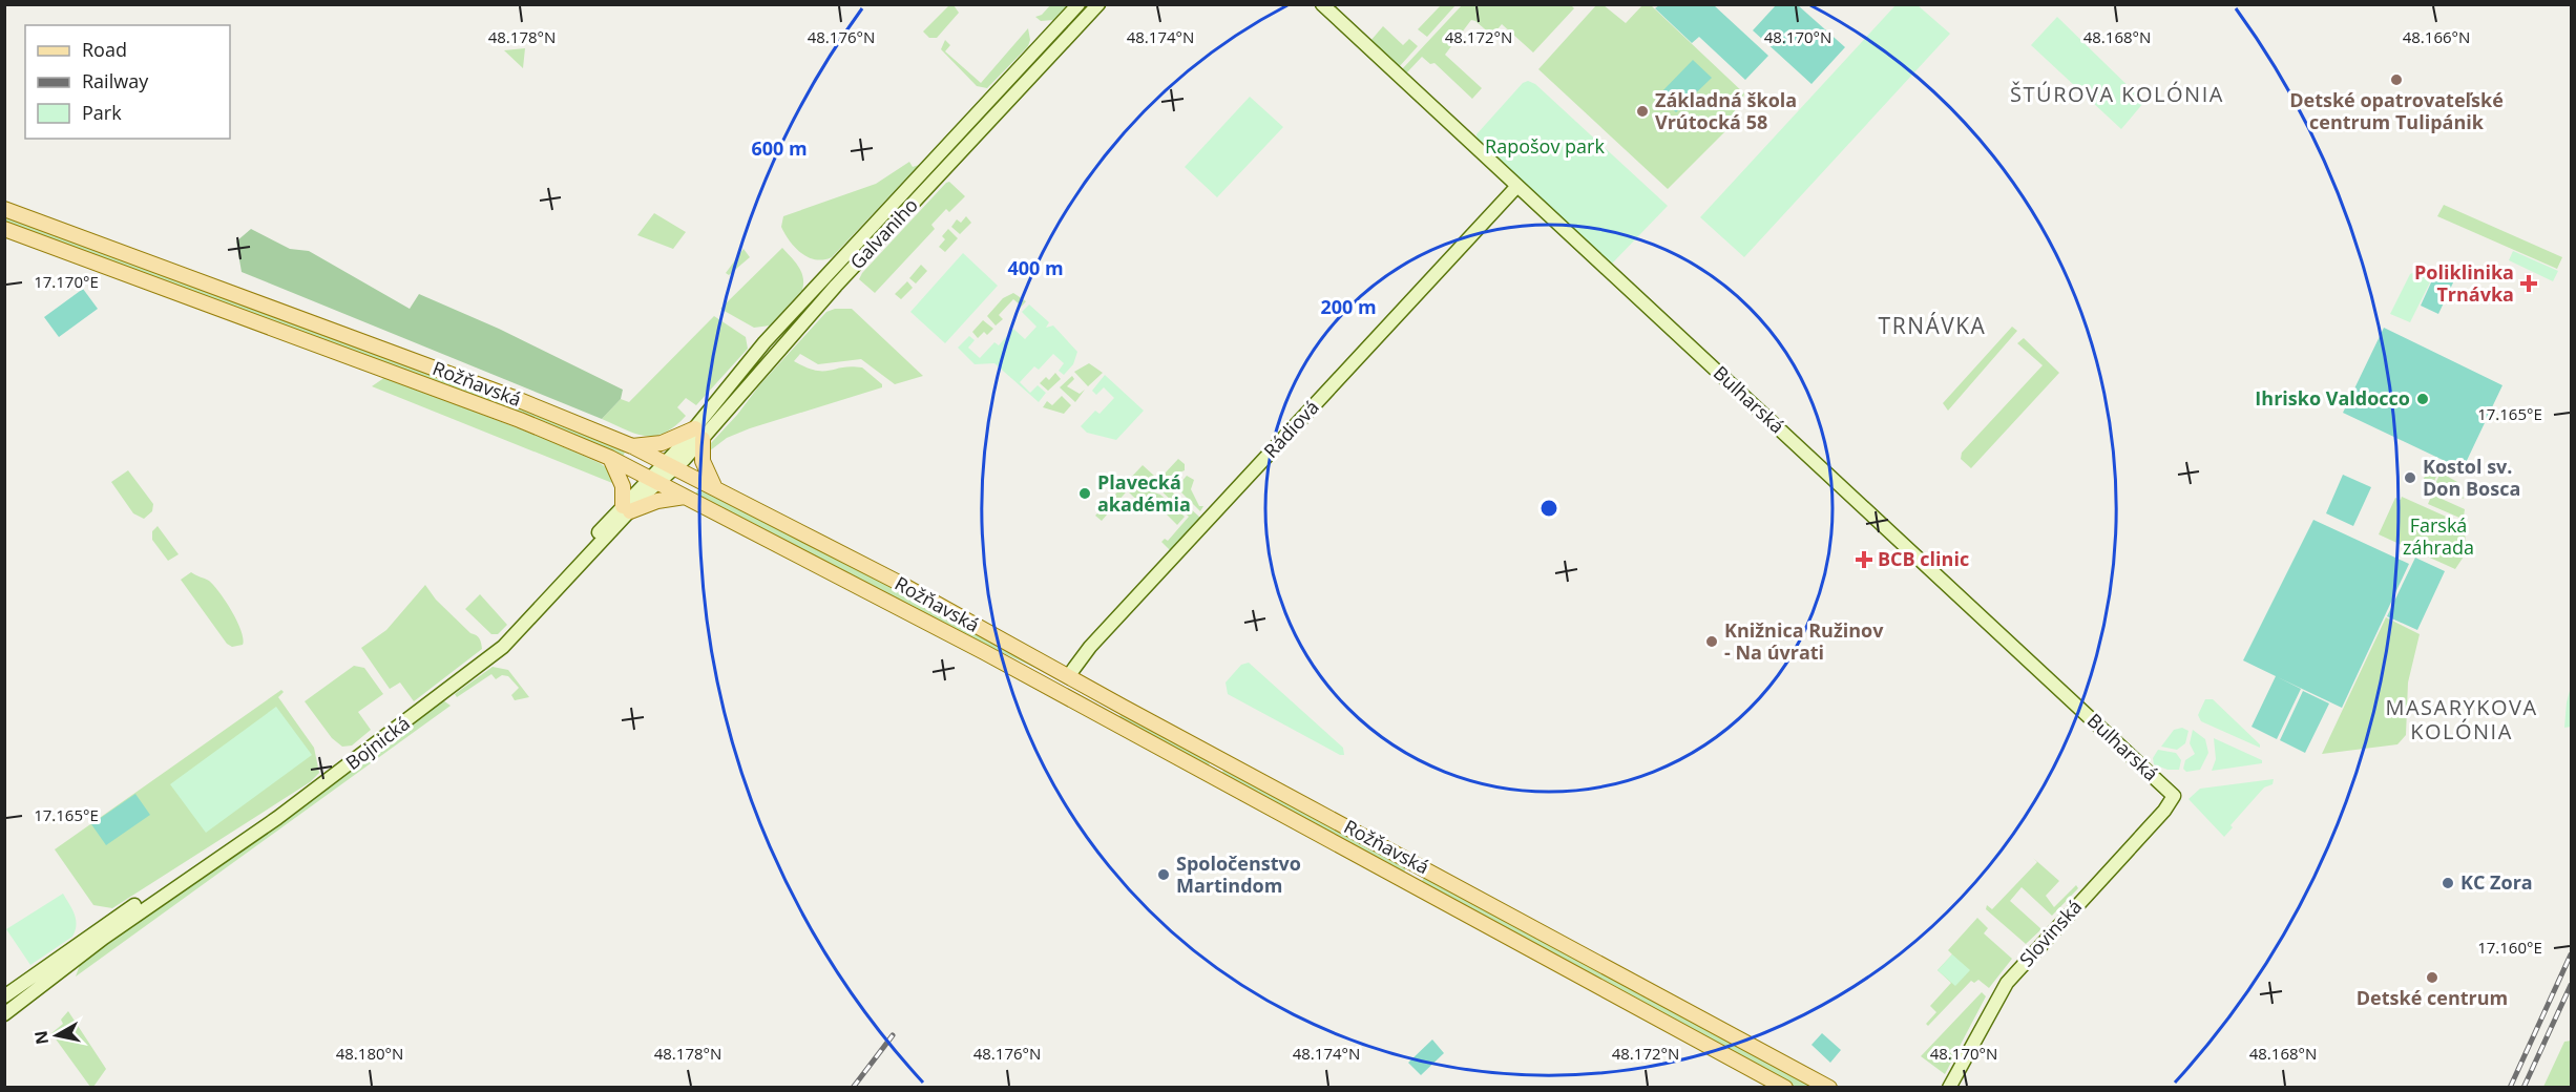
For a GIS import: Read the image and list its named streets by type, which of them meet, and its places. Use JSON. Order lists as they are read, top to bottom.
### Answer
{
  "streets": {
    "main road": [
      "Galvaniho",
      "Rožňavská",
      "Bulharská",
      "Rádiová",
      "Bojnická",
      "Slovinská"
    ]
  },
  "crossings": [
    ["Galvaniho", "Rožňavská"],
    ["Galvaniho", "Bojnická"],
    ["Rožňavská", "Rádiová"],
    ["Rožňavská", "Bojnická"],
    ["Bulharská", "Rádiová"],
    ["Bulharská", "Slovinská"]
  ],
  "districts": ["ŠTÚROVA KOLÓNIA", "TRNÁVKA", "MASARYKOVA KOLÓNIA"],
  "parks": ["Rapošov park", "Farská záhrada"],
  "places": {
    "other": [
      "Detské opatrovateľské centrum Tulipánik",
      "Základná škola Vrútocká 58",
      "Ihrisko Valdocco",
      "Kostol sv. Don Bosca",
      "Plavecká akadémia",
      "Knižnica Ružinov - Na úvrati",
      "Spoločenstvo Martindom",
      "KC Zora",
      "Detské centrum"
    ],
    "health": ["Poliklinika Trnávka", "BCB clinic"]
  },
  "legend": ["Road", "Railway", "Park"],
  "north": "left",
  "coordinates": [
    "48.166°N",
    "48.178°N",
    "48.176°N",
    "48.174°N",
    "48.172°N",
    "48.170°N",
    "48.168°N",
    "17.170°E",
    "17.165°E",
    "17.160°E",
    "48.180°N"
  ],
  "rings": ["600 m", "400 m", "200 m"]
}
